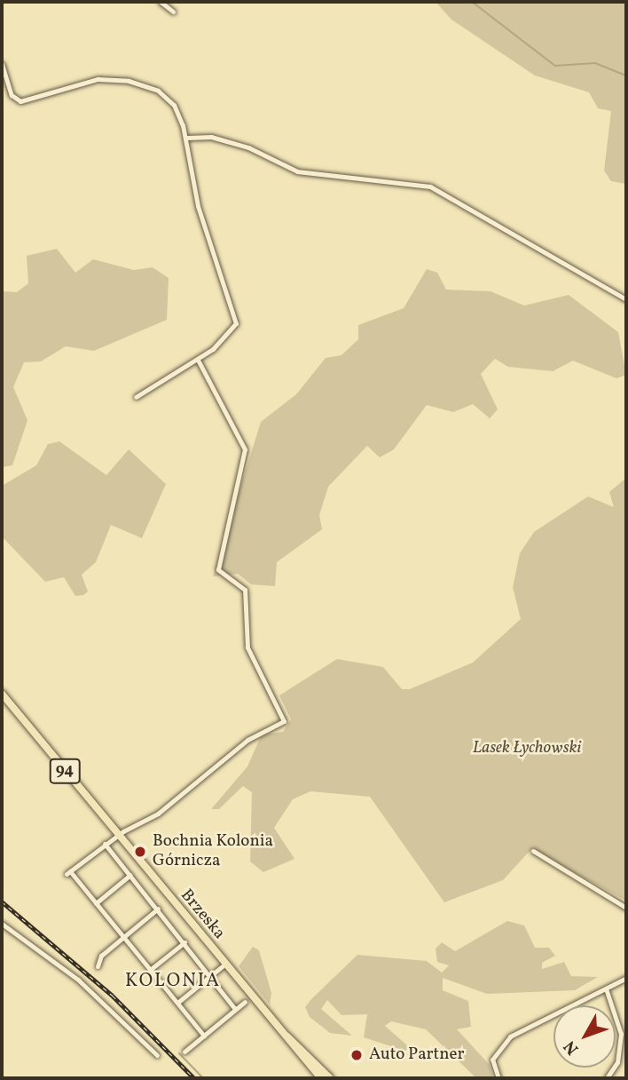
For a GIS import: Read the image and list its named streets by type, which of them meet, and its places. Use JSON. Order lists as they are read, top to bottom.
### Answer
{
  "streets": {
    "main road": ["94", "Brzeska"]
  },
  "districts": ["KOLONIA"],
  "parks": ["Lasek Łychowski"],
  "places": ["Bochnia Kolonia Górnicza", "Auto Partner"],
  "north": "bottom left"
}
